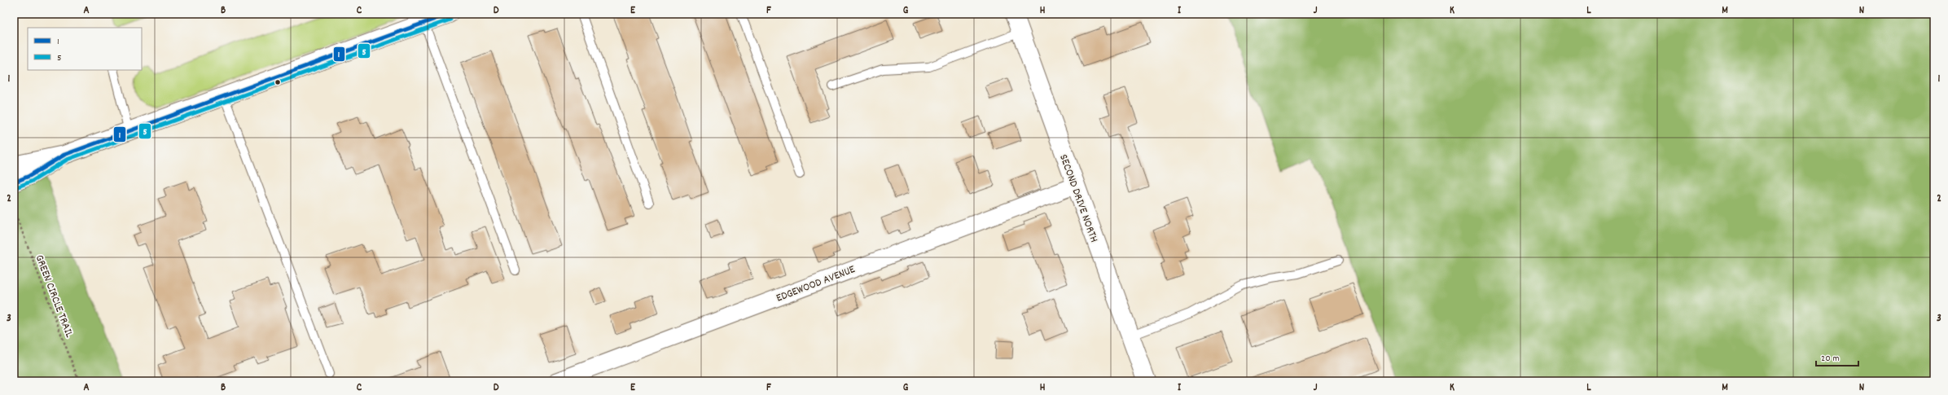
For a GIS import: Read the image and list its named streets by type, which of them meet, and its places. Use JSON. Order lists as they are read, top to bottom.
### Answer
{
  "streets": {
    "street": ["SECOND DRIVE NORTH", "EDGEWOOD AVENUE"],
    "path": ["GREEN CIRCLE TRAIL"]
  },
  "crossings": [
    ["SECOND DRIVE NORTH", "EDGEWOOD AVENUE"]
  ],
  "lines": ["transit line 1", "transit line 5"],
  "legend": ["1", "5"],
  "scale_bar": "20 m",
  "grid": {
    "columns": [
      "A",
      "B",
      "C",
      "D",
      "E",
      "F",
      "G",
      "H",
      "I",
      "J",
      "K",
      "L",
      "M",
      "N"
    ],
    "rows": ["1", "2", "3"]
  }
}
